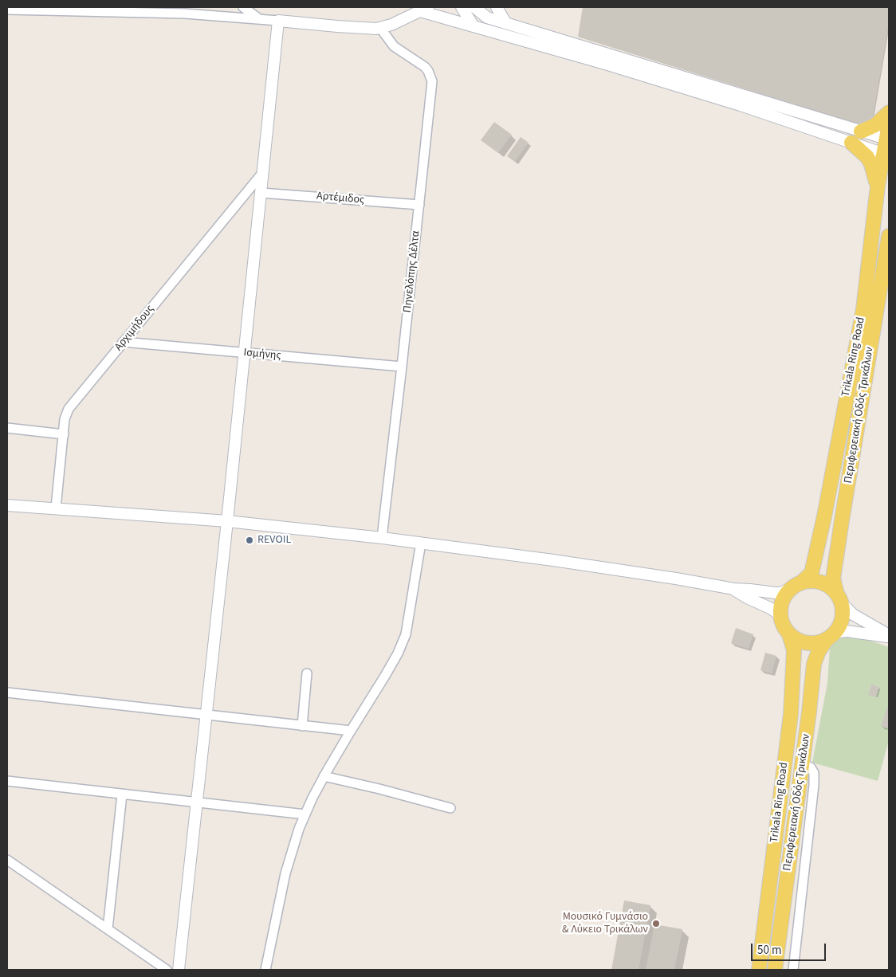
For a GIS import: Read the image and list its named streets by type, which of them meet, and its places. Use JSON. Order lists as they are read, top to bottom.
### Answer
{
  "streets": {
    "main road": ["Trikala Ring Road", "Περιφερειακή Οδός Τρικάλων"],
    "street": [
      "Αρτέμιδος",
      "Πηνελόπης Δέλτα",
      "Αρχιμήδους",
      "Ισμήνης"
    ]
  },
  "crossings": [
    ["Αρτέμιδος", "Πηνελόπης Δέλτα"],
    ["Πηνελόπης Δέλτα", "Ισμήνης"],
    ["Αρχιμήδους", "Ισμήνης"],
    ["Trikala Ring Road", "Περιφερειακή Οδός Τρικάλων"]
  ],
  "places": ["REVOIL", "Μουσικό Γυμνάσιο & Λύκειο Τρικάλων"],
  "scale_bar": "50 m"
}
